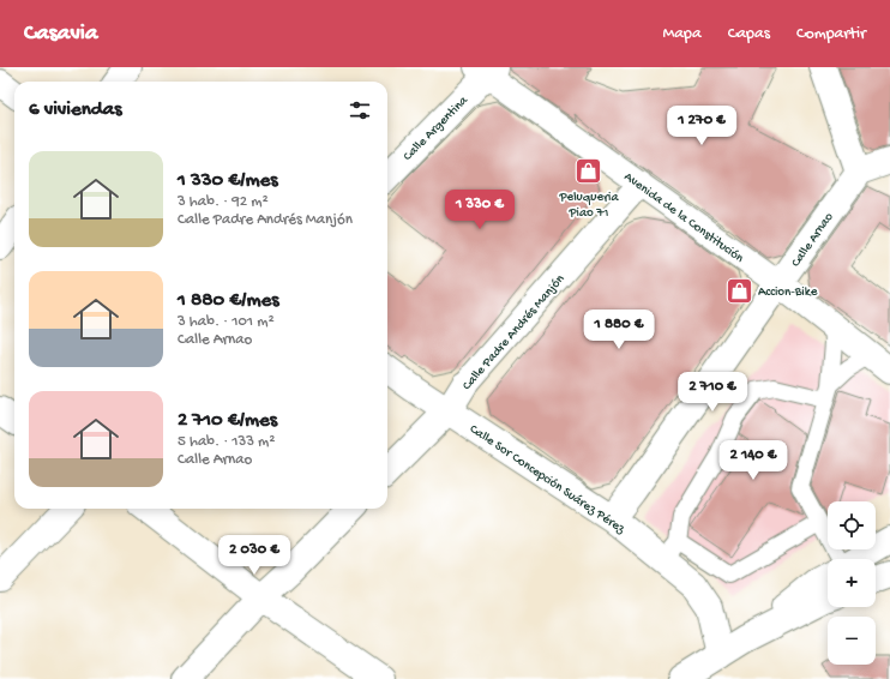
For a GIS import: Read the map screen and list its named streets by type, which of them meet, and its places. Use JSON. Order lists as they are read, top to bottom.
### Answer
{
  "streets": {
    "street": [
      "Calle Argentina",
      "Avenida de la Constitución",
      "Calle Arnao",
      "Calle Padre Andrés Manjón",
      "Calle Sor Concepción Suárez Pérez"
    ]
  },
  "crossings": [
    ["Calle Argentina", "Avenida de la Constitución"],
    ["Avenida de la Constitución", "Calle Arnao"],
    ["Avenida de la Constitución", "Calle Padre Andrés Manjón"],
    ["Calle Arnao", "Calle Sor Concepción Suárez Pérez"],
    ["Calle Padre Andrés Manjón", "Calle Sor Concepción Suárez Pérez"]
  ],
  "places": {
    "shop": ["Peluqueria Piao 71", "Accion-Bike"]
  },
  "page": {
    "header": "Casavia",
    "nav": ["Mapa", "Capas", "Compartir"],
    "heading": "6 viviendas",
    "price": [
      "1 270 €",
      "1 330 €",
      "1 880 €",
      "2 710 €",
      "2 140 €",
      "2 030 €"
    ],
    "list": [
      {
        "name": "1 330 €/mes",
        "note": "3 hab. · 92 m² · Calle Padre Andrés Manjón"
      },
      {
        "name": "1 880 €/mes",
        "note": "3 hab. · 101 m² · Calle Arnao"
      },
      {
        "name": "2 710 €/mes",
        "note": "5 hab. · 133 m² · Calle Arnao"
      }
    ],
    "map_buttons": ["+", "−"]
  }
}
